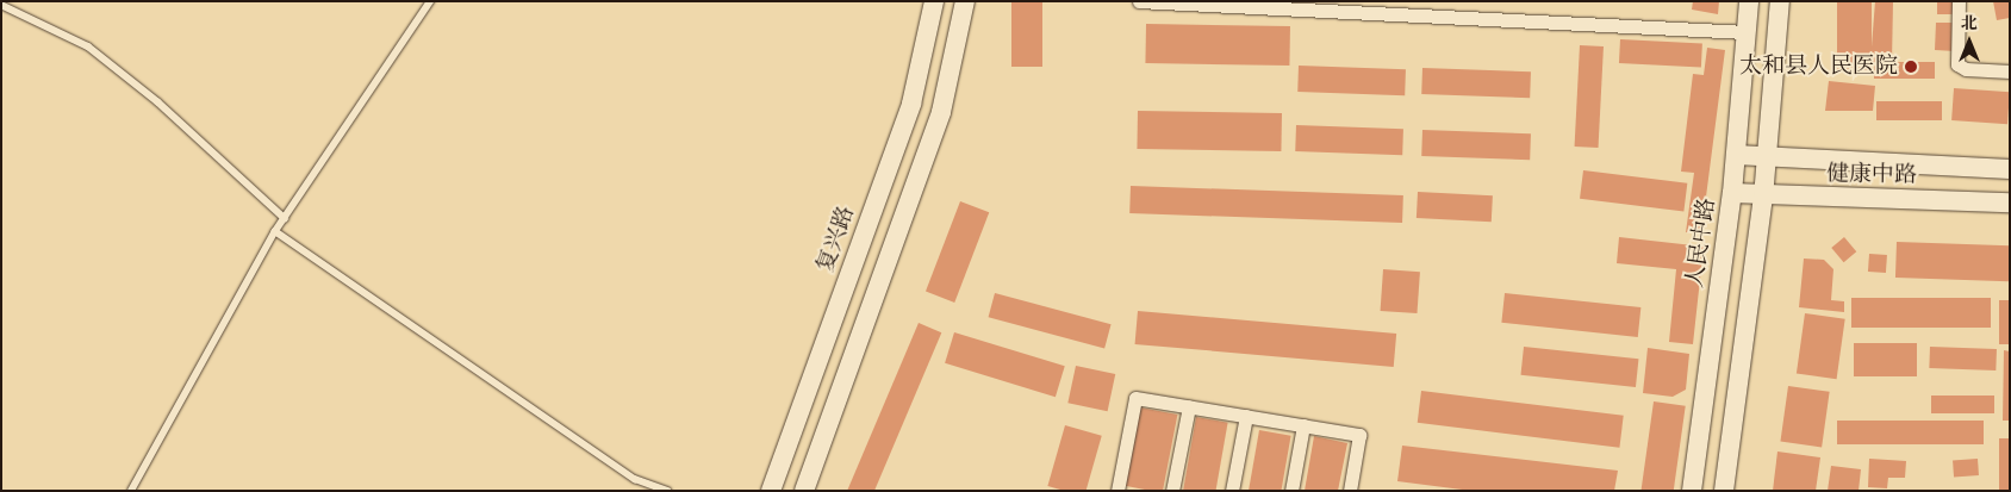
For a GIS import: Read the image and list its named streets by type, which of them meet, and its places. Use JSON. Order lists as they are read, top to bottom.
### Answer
{
  "streets": {
    "street": ["健康中路", "复兴路", "人民中路"]
  },
  "crossings": [
    ["健康中路", "人民中路"]
  ],
  "places": ["太和县人民医院"],
  "north": "top"
}
